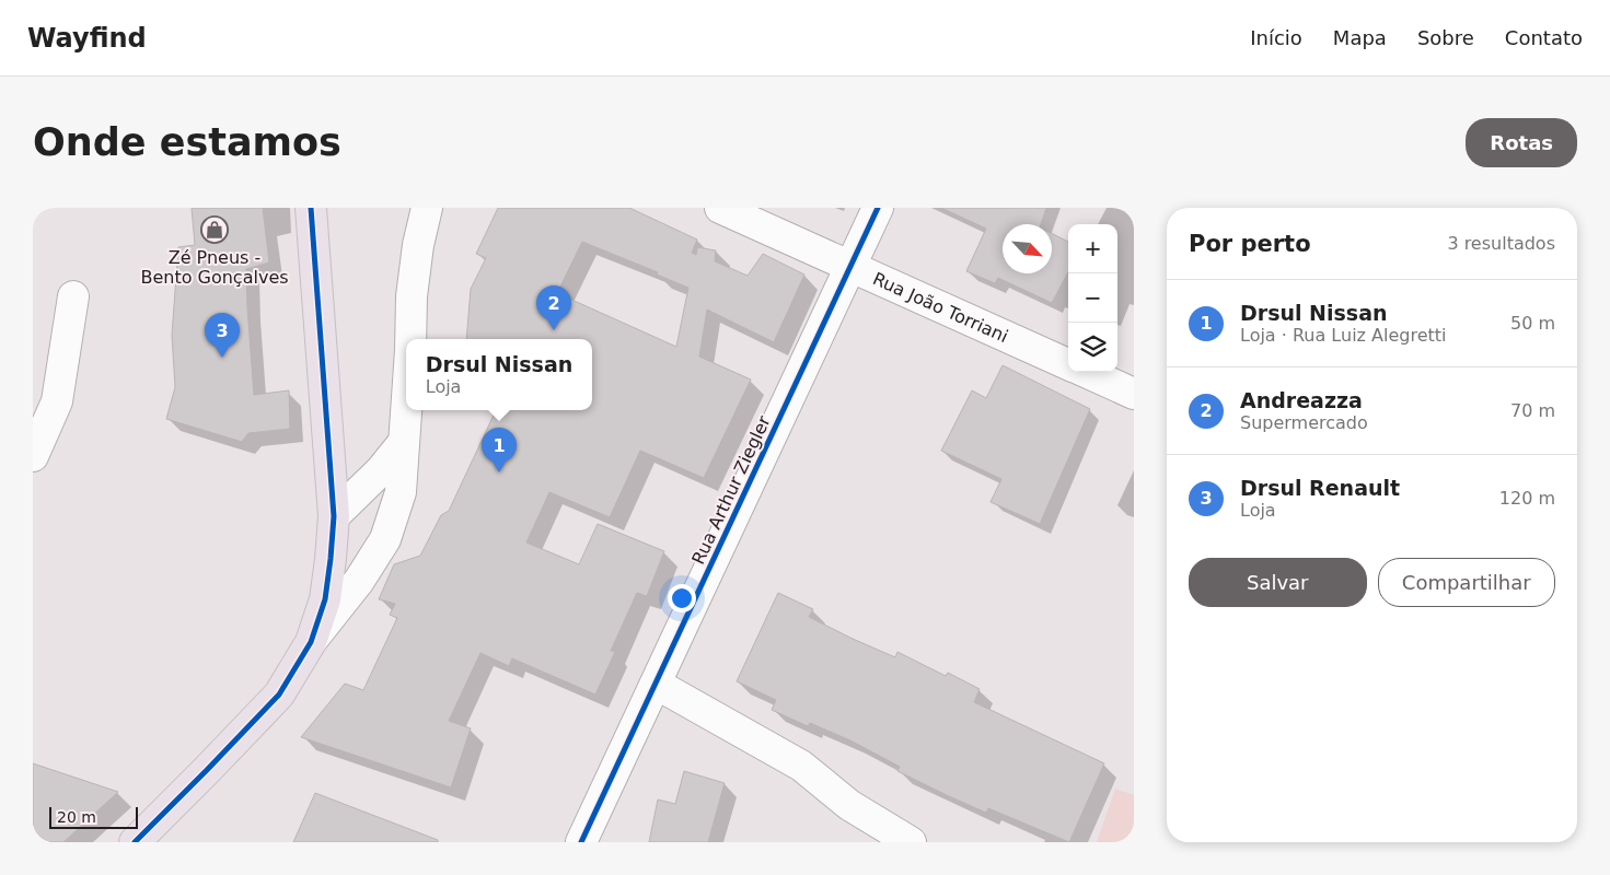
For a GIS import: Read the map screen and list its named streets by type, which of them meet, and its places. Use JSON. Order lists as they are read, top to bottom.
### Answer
{
  "streets": {
    "street": ["Rua João Torriani", "Rua Arthur Ziegler"]
  },
  "crossings": [
    ["Rua João Torriani", "Rua Arthur Ziegler"]
  ],
  "places": {
    "shop": ["Zé Pneus - Bento Gonçalves"]
  },
  "scale_bar": "20 m",
  "north": "bottom right",
  "page": {
    "header": "Wayfind",
    "nav": [
      "Início",
      "Mapa",
      "Sobre",
      "Contato"
    ],
    "buttons": [
      "Rotas",
      ["Salvar", "Compartilhar"]
    ],
    "title": "Onde estamos",
    "heading": ["Por perto", "3 resultados"],
    "map_buttons": ["+", "−"],
    "list": [
      {
        "mark": "1",
        "name": "Drsul Nissan",
        "note": "Loja · Rua Luiz Alegretti",
        "value": "50 m"
      },
      {
        "mark": "2",
        "name": "Andreazza",
        "note": "Supermercado",
        "value": "70 m"
      },
      {
        "mark": "3",
        "name": "Drsul Renault",
        "note": "Loja",
        "value": "120 m"
      }
    ],
    "pins": ["2", "3", "1"],
    "popup": ["Drsul Nissan", "Loja"],
    "scale": "20 m"
  }
}
